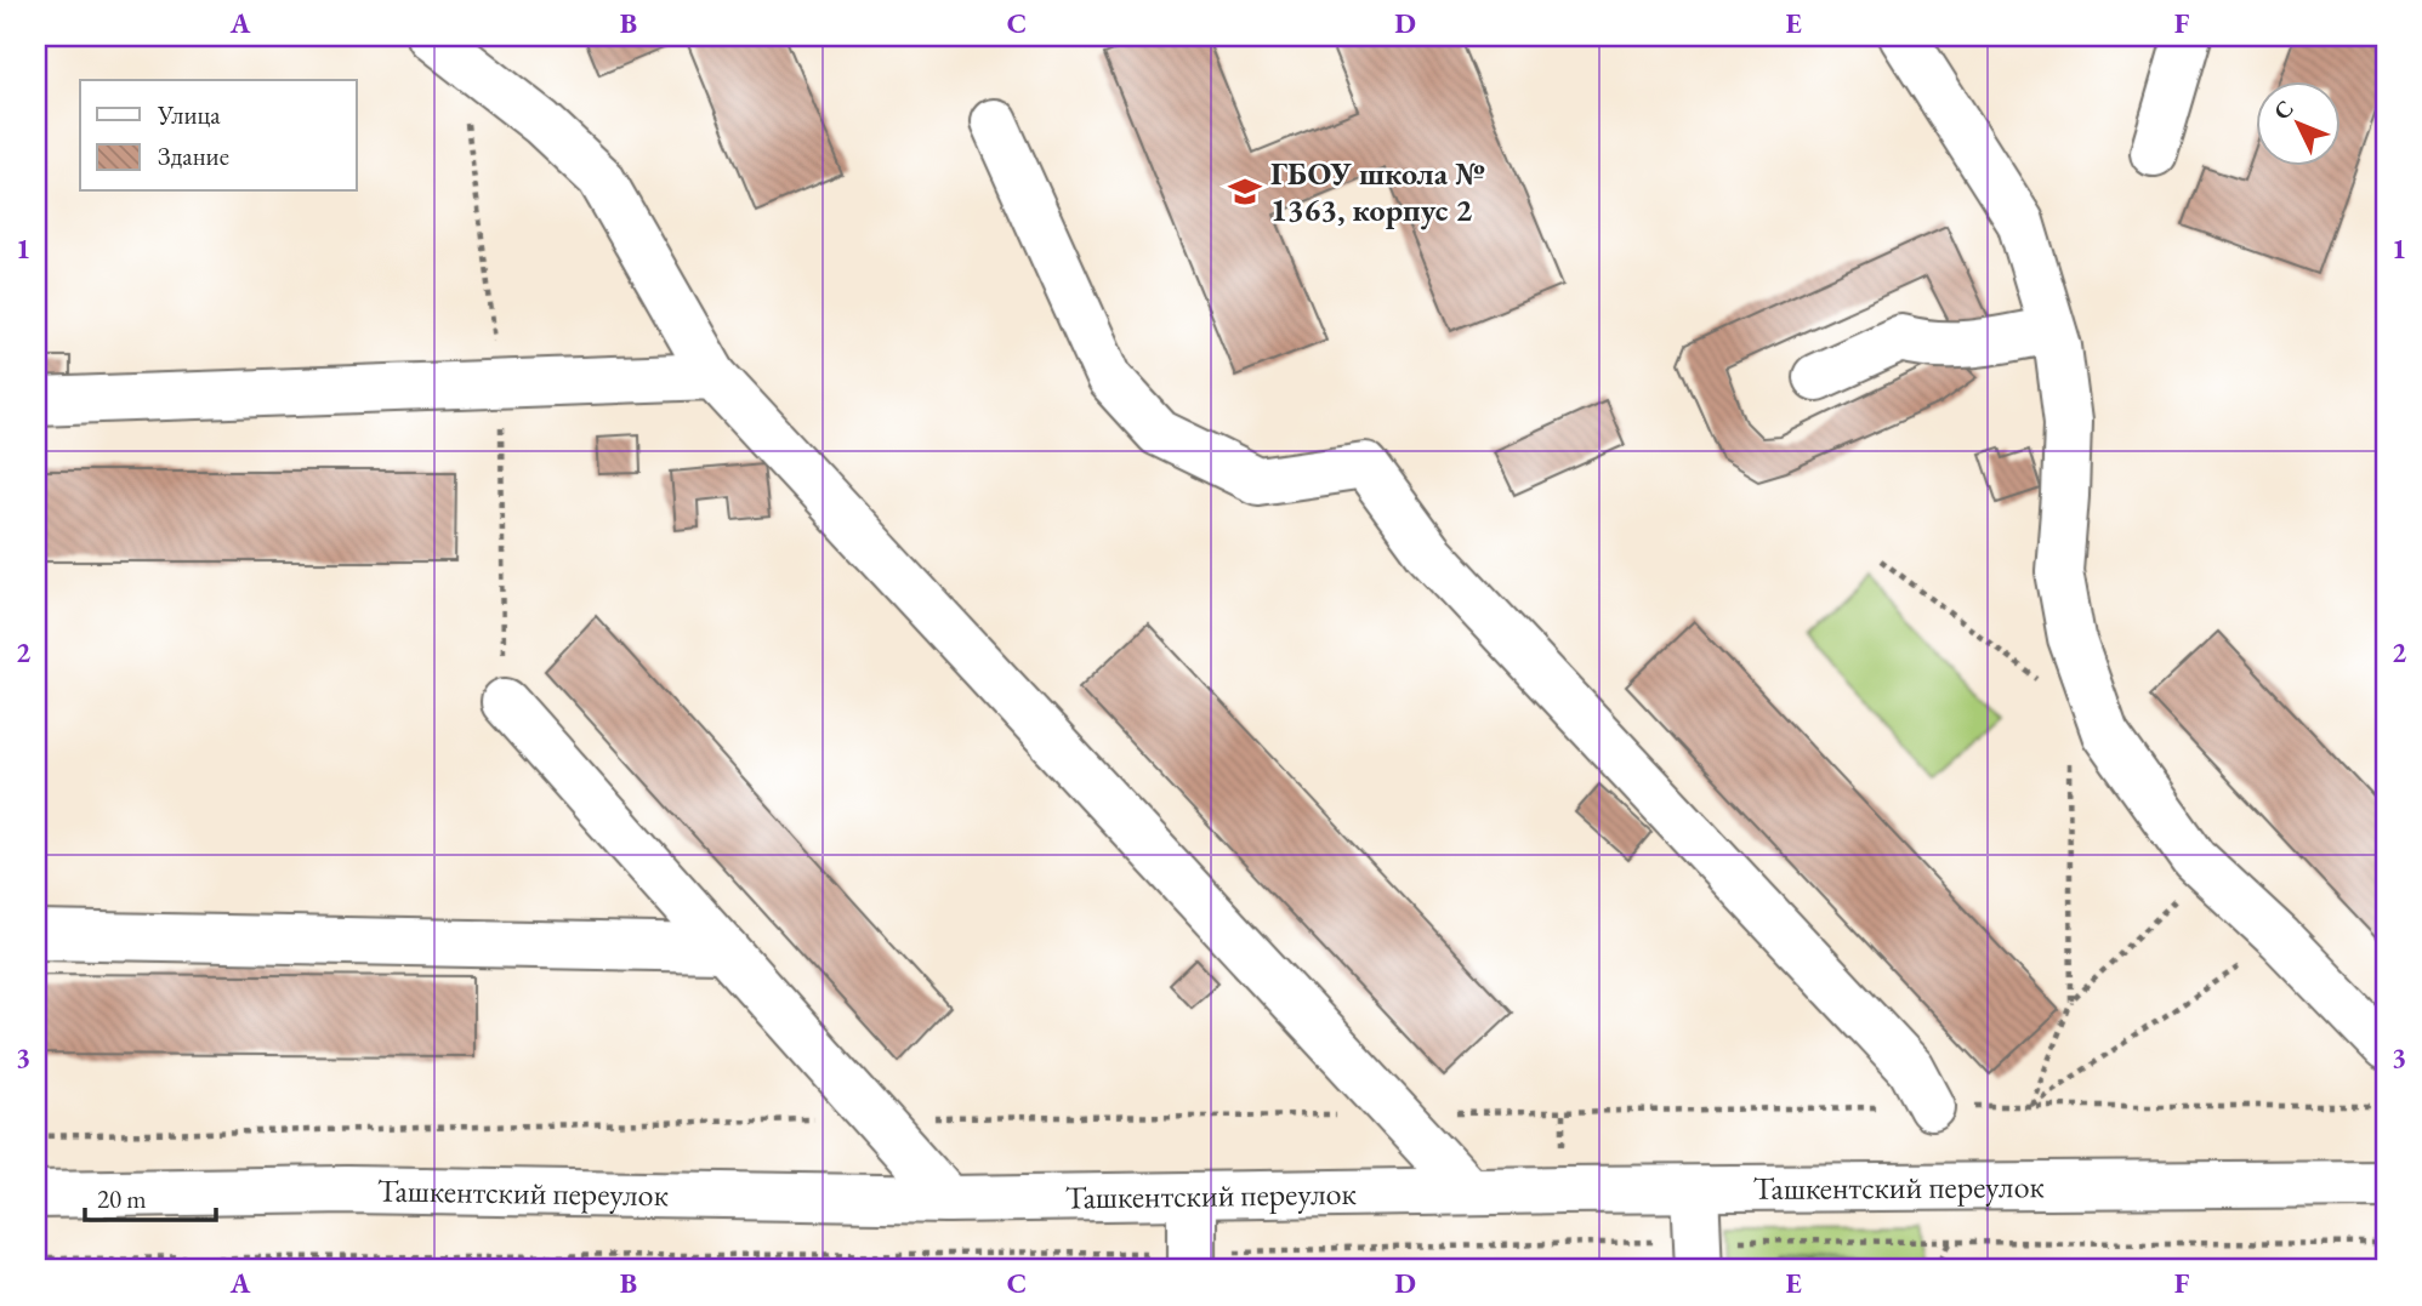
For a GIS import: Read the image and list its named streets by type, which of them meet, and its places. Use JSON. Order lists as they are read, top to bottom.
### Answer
{
  "streets": {
    "street": ["Ташкентский переулок"]
  },
  "places": {
    "school or university": ["ГБОУ школа № 1363, корпус 2"]
  },
  "legend": ["Улица", "Здание"],
  "scale_bar": "20 m",
  "north": "top left",
  "grid": {
    "columns": [
      "A",
      "B",
      "C",
      "D",
      "E",
      "F"
    ],
    "rows": ["1", "2", "3"]
  }
}
